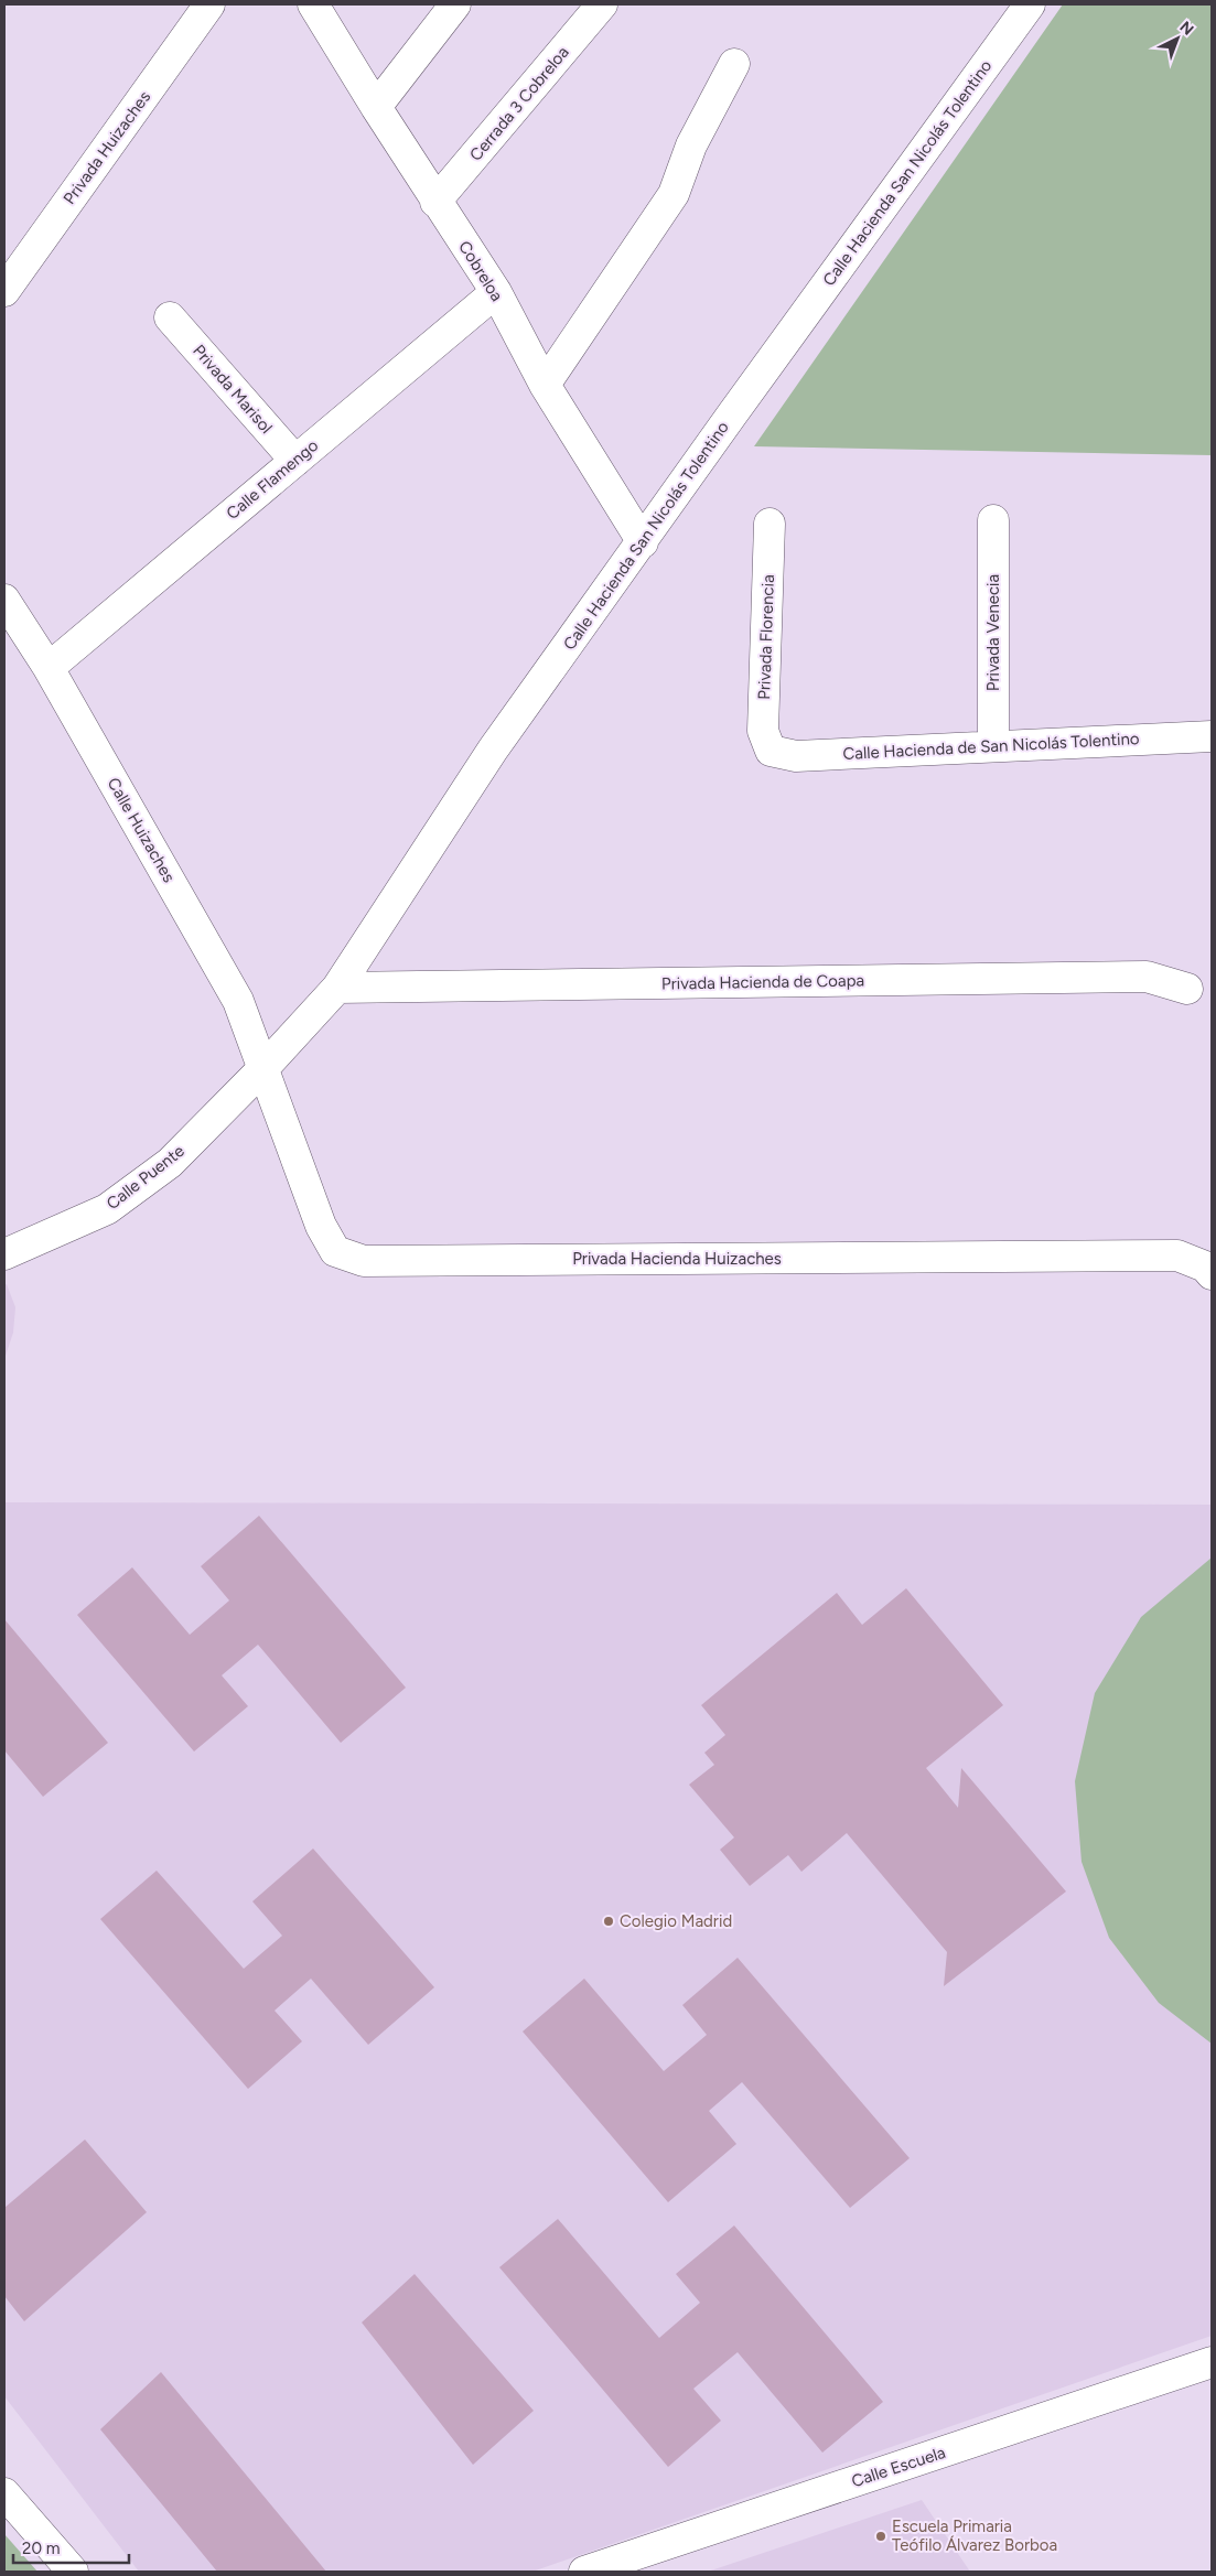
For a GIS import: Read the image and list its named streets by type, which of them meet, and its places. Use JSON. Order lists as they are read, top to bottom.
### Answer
{
  "streets": {
    "street": [
      "Cerrada 3 Cobreloa",
      "Privada Huizaches",
      "Calle Hacienda San Nicolás Tolentino",
      "Cobreloa",
      "Privada Marisol",
      "Calle Flamengo",
      "Privada Venecia",
      "Privada Florencia",
      "Calle Hacienda de San Nicolás Tolentino",
      "Calle Huizaches",
      "Privada Hacienda de Coapa",
      "Calle Puente",
      "Privada Hacienda Huizaches",
      "Calle Escuela"
    ]
  },
  "crossings": [
    ["Cerrada 3 Cobreloa", "Cobreloa"],
    ["Calle Hacienda San Nicolás Tolentino", "Cobreloa"],
    ["Calle Hacienda San Nicolás Tolentino", "Calle Huizaches"],
    ["Calle Hacienda San Nicolás Tolentino", "Privada Hacienda de Coapa"],
    ["Calle Hacienda San Nicolás Tolentino", "Calle Puente"],
    ["Calle Hacienda San Nicolás Tolentino", "Privada Hacienda Huizaches"],
    ["Cobreloa", "Calle Flamengo"],
    ["Privada Marisol", "Calle Flamengo"],
    ["Calle Flamengo", "Calle Huizaches"],
    ["Privada Venecia", "Calle Hacienda de San Nicolás Tolentino"],
    ["Privada Florencia", "Calle Hacienda de San Nicolás Tolentino"],
    ["Calle Huizaches", "Calle Puente"],
    ["Calle Huizaches", "Privada Hacienda Huizaches"],
    ["Calle Puente", "Privada Hacienda Huizaches"]
  ],
  "places": ["Colegio Madrid", "Escuela Primaria Teófilo Álvarez Borboa"],
  "scale_bar": "20 m",
  "north": "top right"
}
